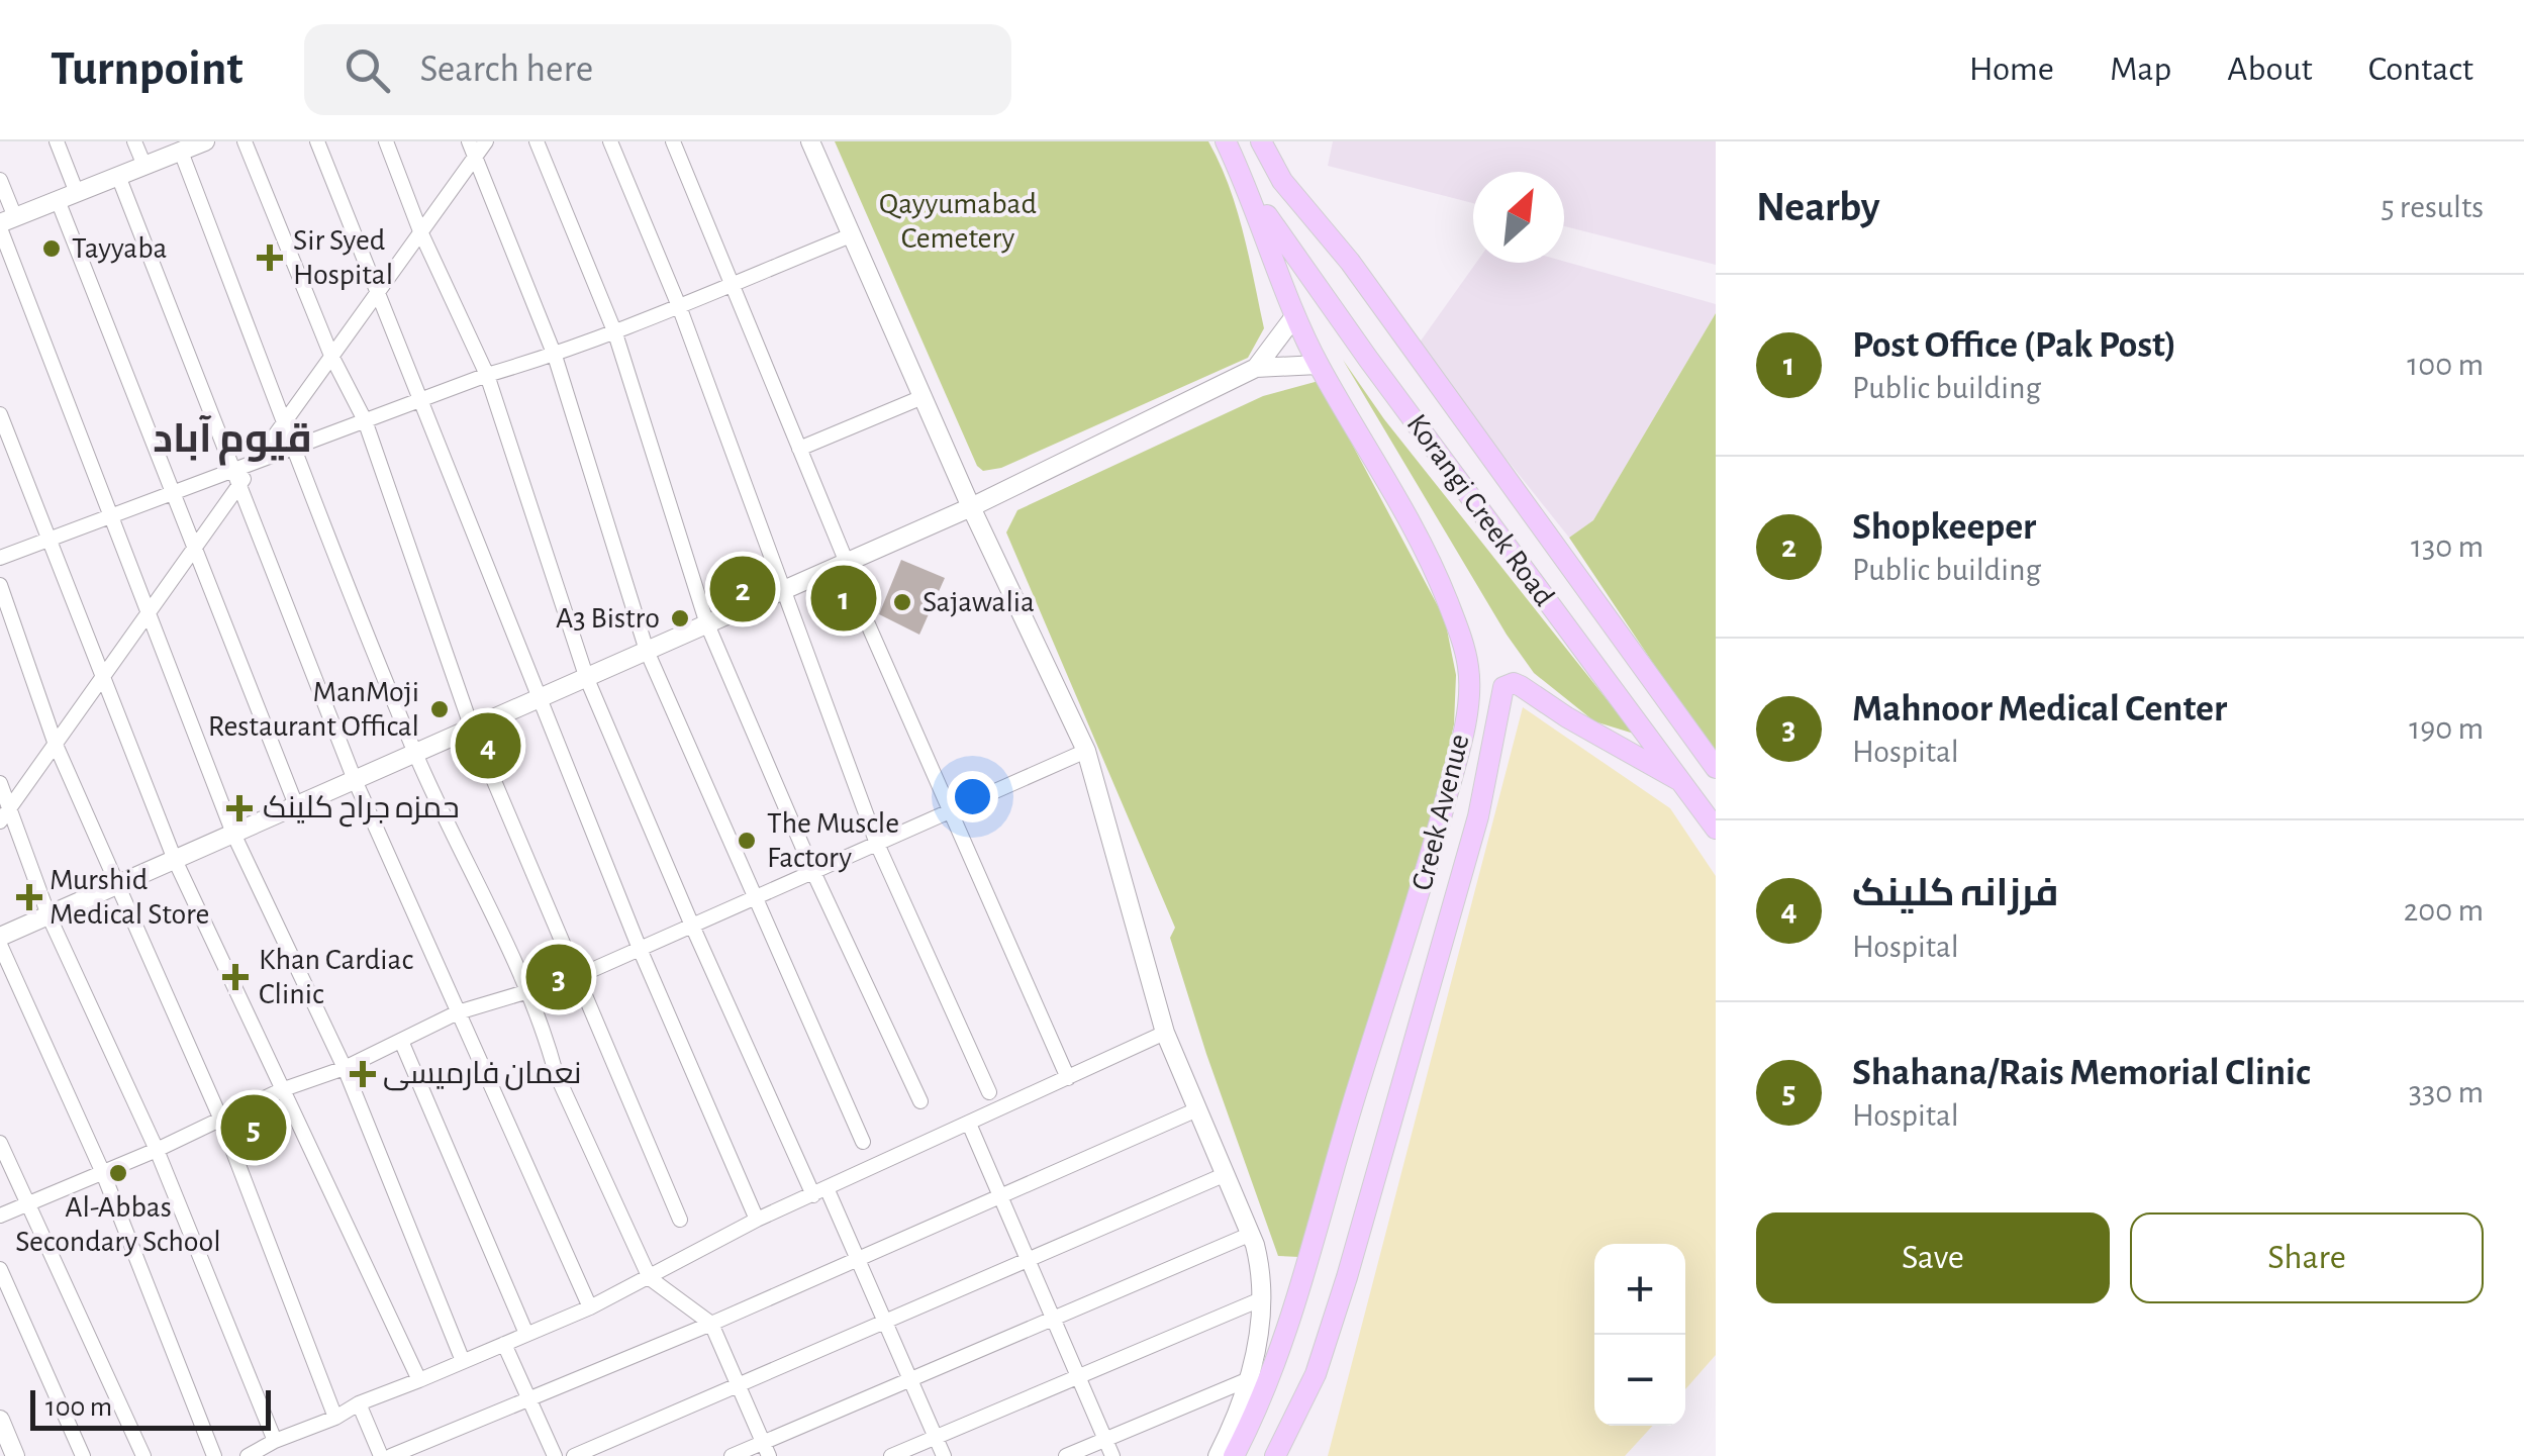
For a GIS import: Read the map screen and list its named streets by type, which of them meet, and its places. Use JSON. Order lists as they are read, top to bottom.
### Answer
{
  "streets": {
    "main road": ["Korangi Creek Road", "Creek Avenue"]
  },
  "crossings": [
    ["Korangi Creek Road", "Creek Avenue"]
  ],
  "districts": ["قیوم آباد"],
  "parks": ["Qayyumabad Cemetery"],
  "places": {
    "other": [
      "Tayyaba",
      "Sajawalia",
      "A3 Bistro",
      "ManMoji Restaurant Offical",
      "The Muscle Factory",
      "Al-Abbas Secondary School"
    ],
    "health": [
      "Sir Syed Hospital",
      "حمزہ جراح کلینک",
      "Murshid Medical Store",
      "Khan Cardiac Clinic",
      "نعمان فارمیسی"
    ]
  },
  "scale_bar": "100 m",
  "north": "top right",
  "page": {
    "header": "Turnpoint",
    "search": "Search here",
    "nav": [
      "Home",
      "Map",
      "About",
      "Contact"
    ],
    "heading": ["Nearby", "5 results"],
    "list": [
      {
        "mark": "1",
        "name": "Post Office (Pak Post)",
        "note": "Public building",
        "value": "100 m"
      },
      {
        "mark": "2",
        "name": "Shopkeeper",
        "note": "Public building",
        "value": "130 m"
      },
      {
        "mark": "3",
        "name": "Mahnoor Medical Center",
        "note": "Hospital",
        "value": "190 m"
      },
      {
        "mark": "4",
        "name": "فرزانہ کلینک",
        "note": "Hospital",
        "value": "200 m"
      },
      {
        "mark": "5",
        "name": "Shahana/Rais Memorial Clinic",
        "note": "Hospital",
        "value": "330 m"
      }
    ],
    "pins": [
      "2",
      "1",
      "4",
      "3",
      "5"
    ],
    "buttons": ["Save", "Share"],
    "map_buttons": ["+", "−"],
    "scale": "100 m"
  }
}
